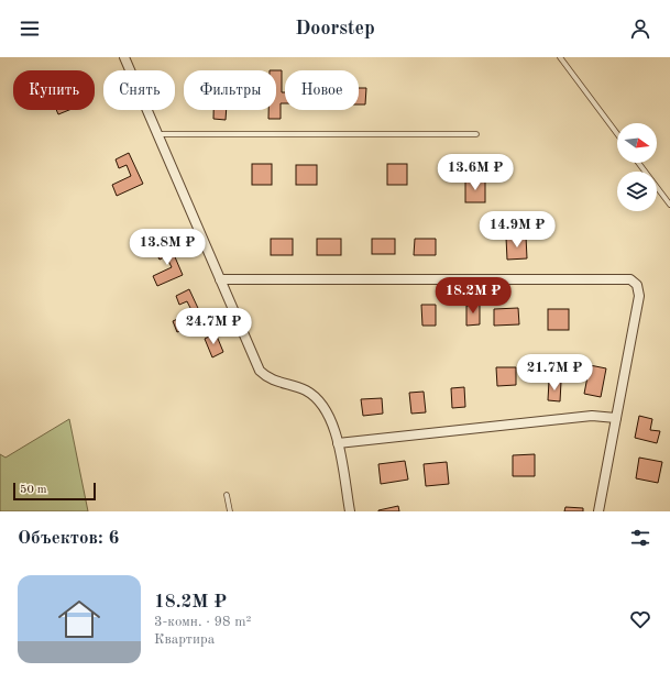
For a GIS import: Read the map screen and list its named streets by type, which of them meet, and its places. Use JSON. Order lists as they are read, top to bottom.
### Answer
{
  "scale_bar": "50 m",
  "north": "right",
  "page": {
    "header": "Doorstep",
    "chip": [
      "Купить",
      "Снять",
      "Фильтры",
      "Новое"
    ],
    "price": [
      "13.6M ₽",
      "14.9M ₽",
      "13.8M ₽",
      "18.2M ₽",
      "24.7M ₽",
      "21.7M ₽"
    ],
    "scale": "50 m",
    "heading": "Объектов: 6",
    "list": [
      {
        "name": "18.2M ₽",
        "note": "3-комн. · 98 m² · Квартира"
      }
    ]
  }
}
